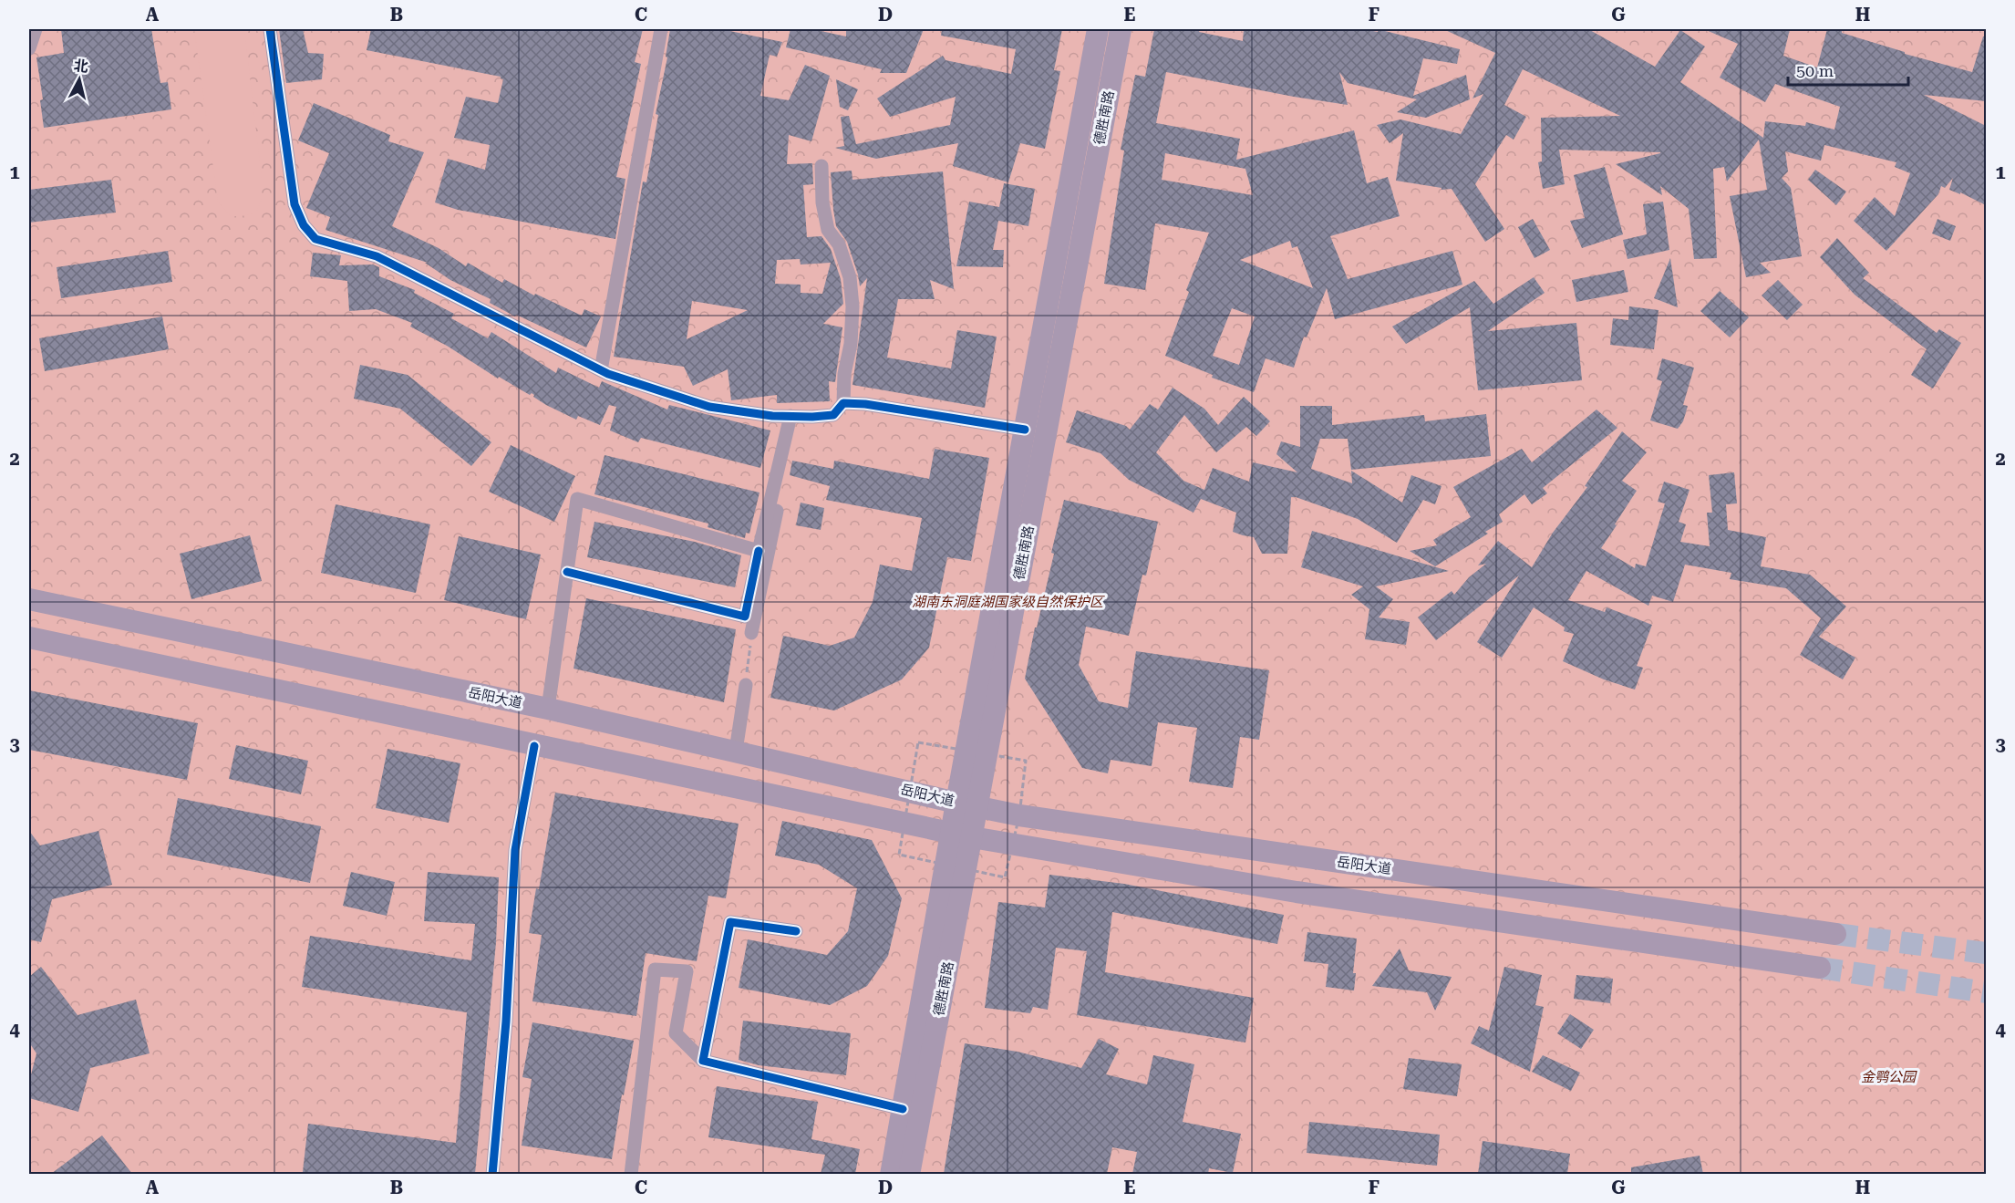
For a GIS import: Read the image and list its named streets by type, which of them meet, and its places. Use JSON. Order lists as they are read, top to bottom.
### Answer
{
  "streets": {
    "main road": ["德胜南路", "岳阳大道"]
  },
  "crossings": [
    ["德胜南路", "岳阳大道"]
  ],
  "parks": ["湖南东洞庭湖国家级自然保护区", "金鹗公园"],
  "scale_bar": "50 m",
  "north": "top",
  "grid": {
    "columns": [
      "A",
      "B",
      "C",
      "D",
      "E",
      "F",
      "G",
      "H"
    ],
    "rows": [
      "1",
      "2",
      "3",
      "4"
    ]
  }
}
